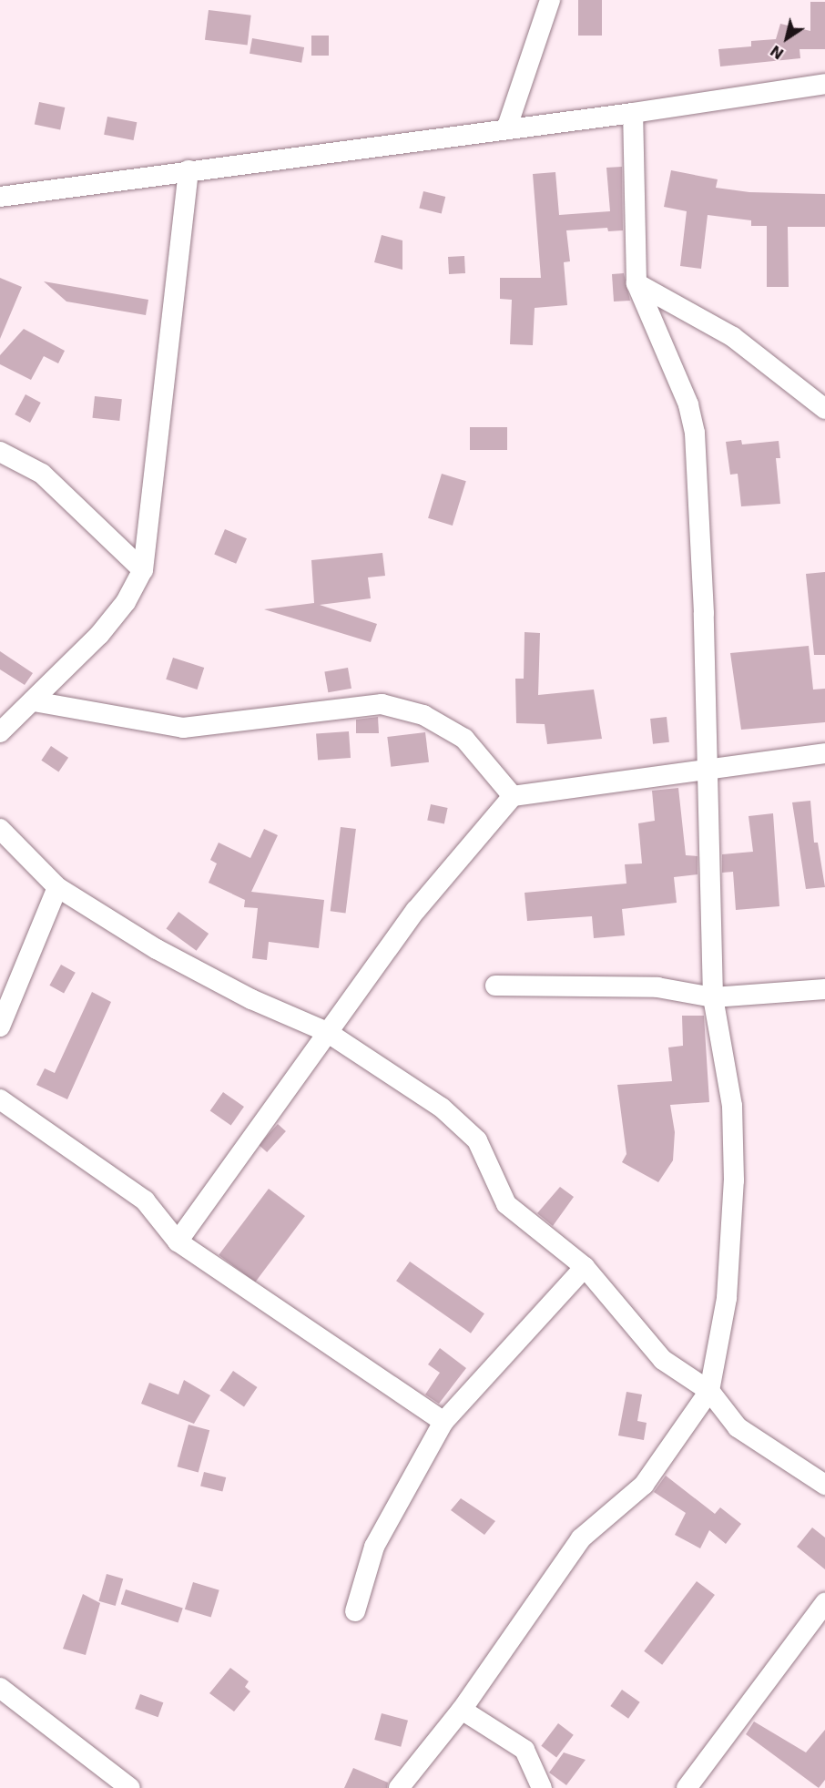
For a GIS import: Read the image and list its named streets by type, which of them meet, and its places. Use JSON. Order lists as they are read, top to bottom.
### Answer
{
  "north": "bottom left"
}
